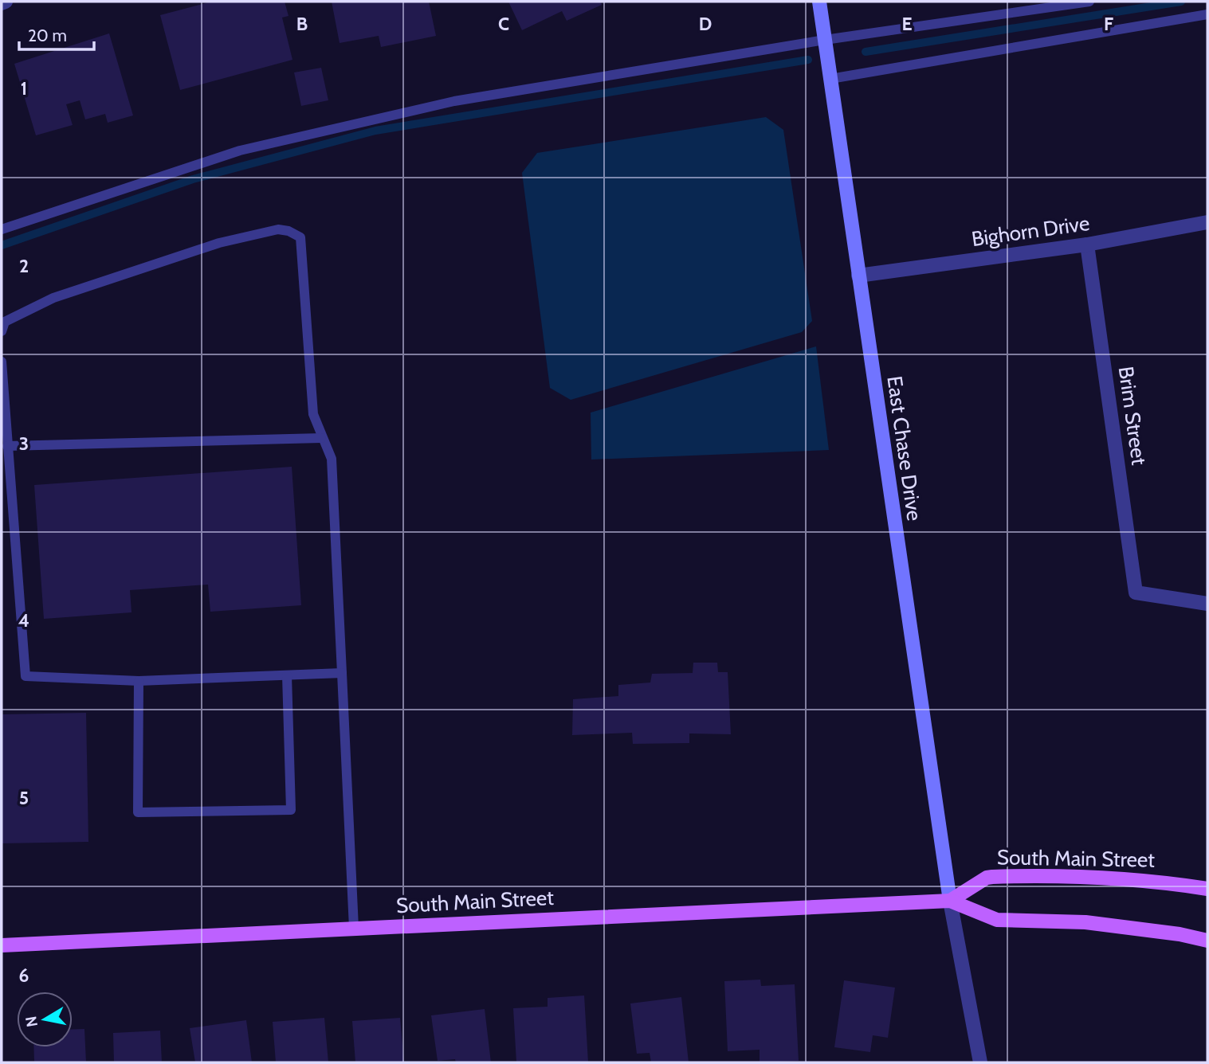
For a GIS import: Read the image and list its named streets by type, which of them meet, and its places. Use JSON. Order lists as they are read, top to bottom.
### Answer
{
  "streets": {
    "main road": ["South Main Street"],
    "street": ["Bighorn Drive", "Brim Street", "East Chase Drive"]
  },
  "crossings": [
    ["Bighorn Drive", "Brim Street"],
    ["Bighorn Drive", "East Chase Drive"],
    ["East Chase Drive", "South Main Street"]
  ],
  "scale_bar": "20 m",
  "north": "left",
  "grid": {
    "columns": [
      "B",
      "C",
      "D",
      "E",
      "F"
    ],
    "rows": [
      "1",
      "2",
      "3",
      "4",
      "5",
      "6"
    ]
  }
}
